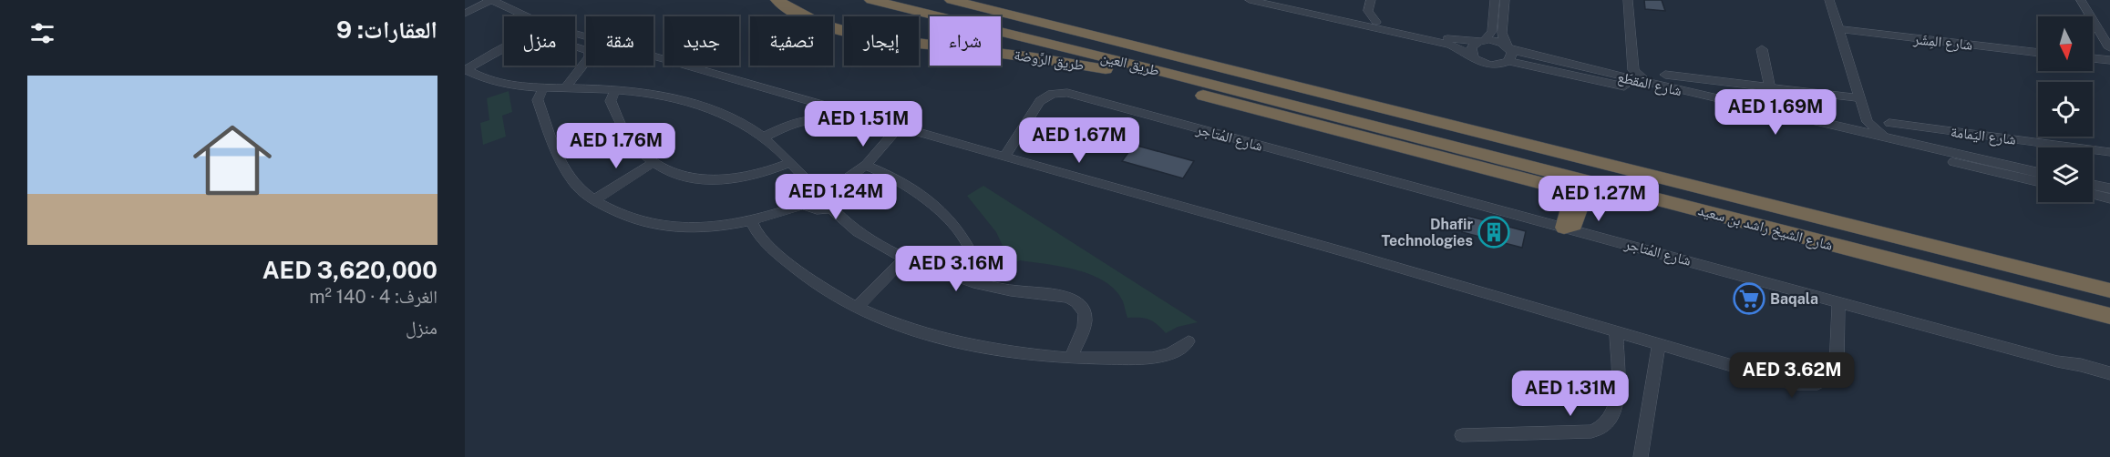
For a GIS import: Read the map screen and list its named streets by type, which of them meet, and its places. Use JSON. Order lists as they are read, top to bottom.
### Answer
{
  "streets": {
    "highway": ["طريق الرَّوضة", "طريق العين", "شارع الشيخ راشد بن سعيد"],
    "street": [
      "شارع المِشَر",
      "شارع المَقطَع",
      "شارع اليَمامة",
      "شارع المُتاجر"
    ]
  },
  "crossings": [
    ["طريق الرَّوضة", "طريق العين"],
    ["طريق الرَّوضة", "شارع الشيخ راشد بن سعيد"],
    ["طريق العين", "شارع الشيخ راشد بن سعيد"]
  ],
  "places": {
    "building": ["Dhafir Technologies"],
    "supermarket": ["Baqala"]
  },
  "north": "bottom",
  "page": {
    "heading": "العقارات: 9",
    "chip": [
      "شراء",
      "إيجار",
      "تصفية",
      "جديد",
      "شقة",
      "منزل"
    ],
    "list": [
      {
        "name": "AED 3,620,000",
        "note": "الغرف: 4 · 140 m² · منزل"
      }
    ],
    "price": [
      "AED 1.69M",
      "AED 1.51M",
      "AED 1.67M",
      "AED 1.76M",
      "AED 1.24M",
      "AED 1.27M",
      "AED 3.16M",
      "AED 3.62M",
      "AED 1.31M"
    ]
  }
}
